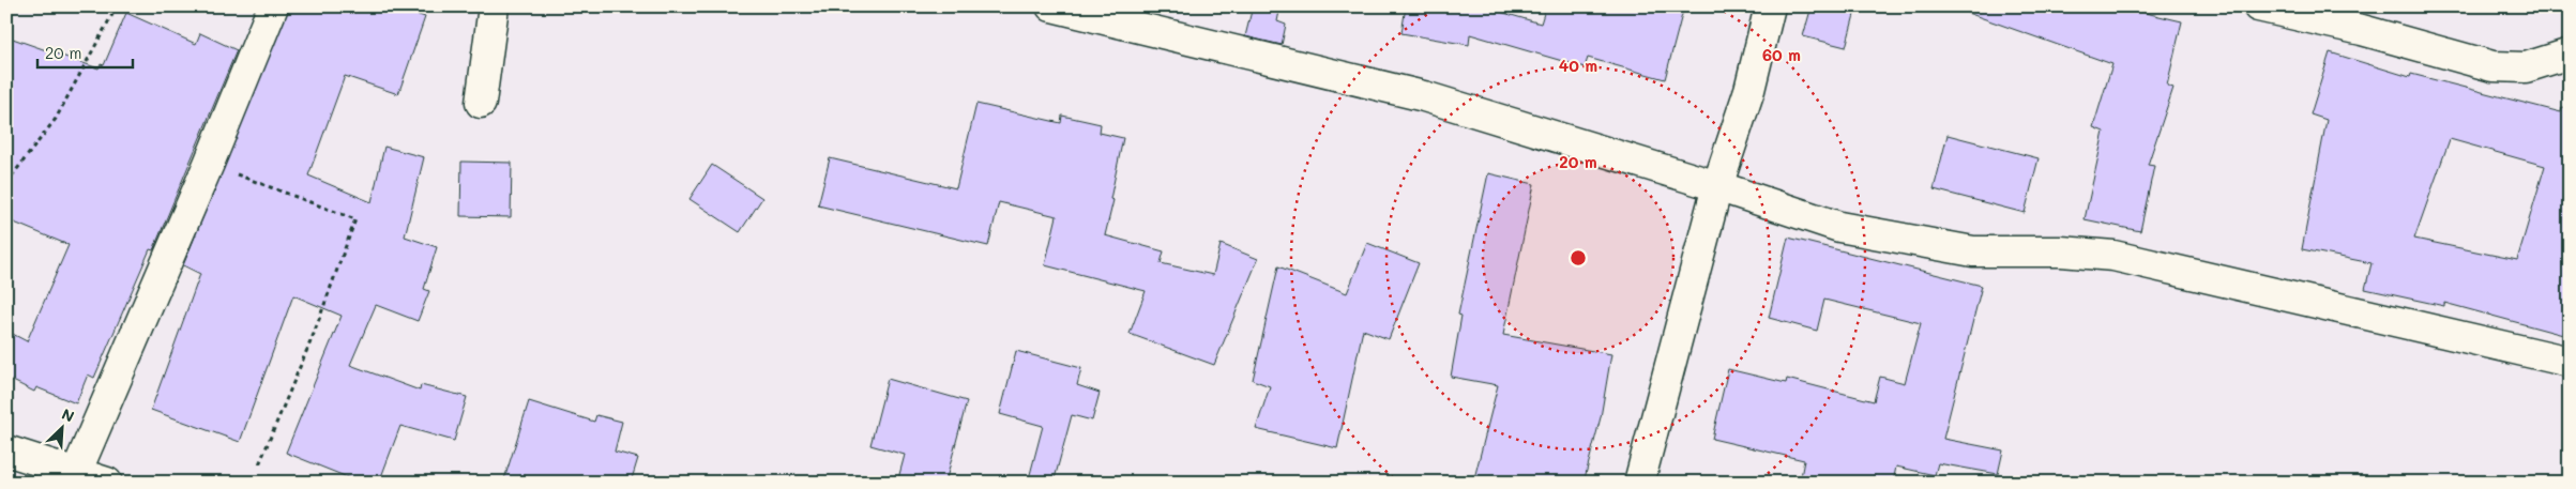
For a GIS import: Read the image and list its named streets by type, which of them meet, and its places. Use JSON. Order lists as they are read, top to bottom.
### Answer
{
  "scale_bar": "20 m",
  "north": "top right",
  "rings": ["60 m", "40 m", "20 m"]
}
